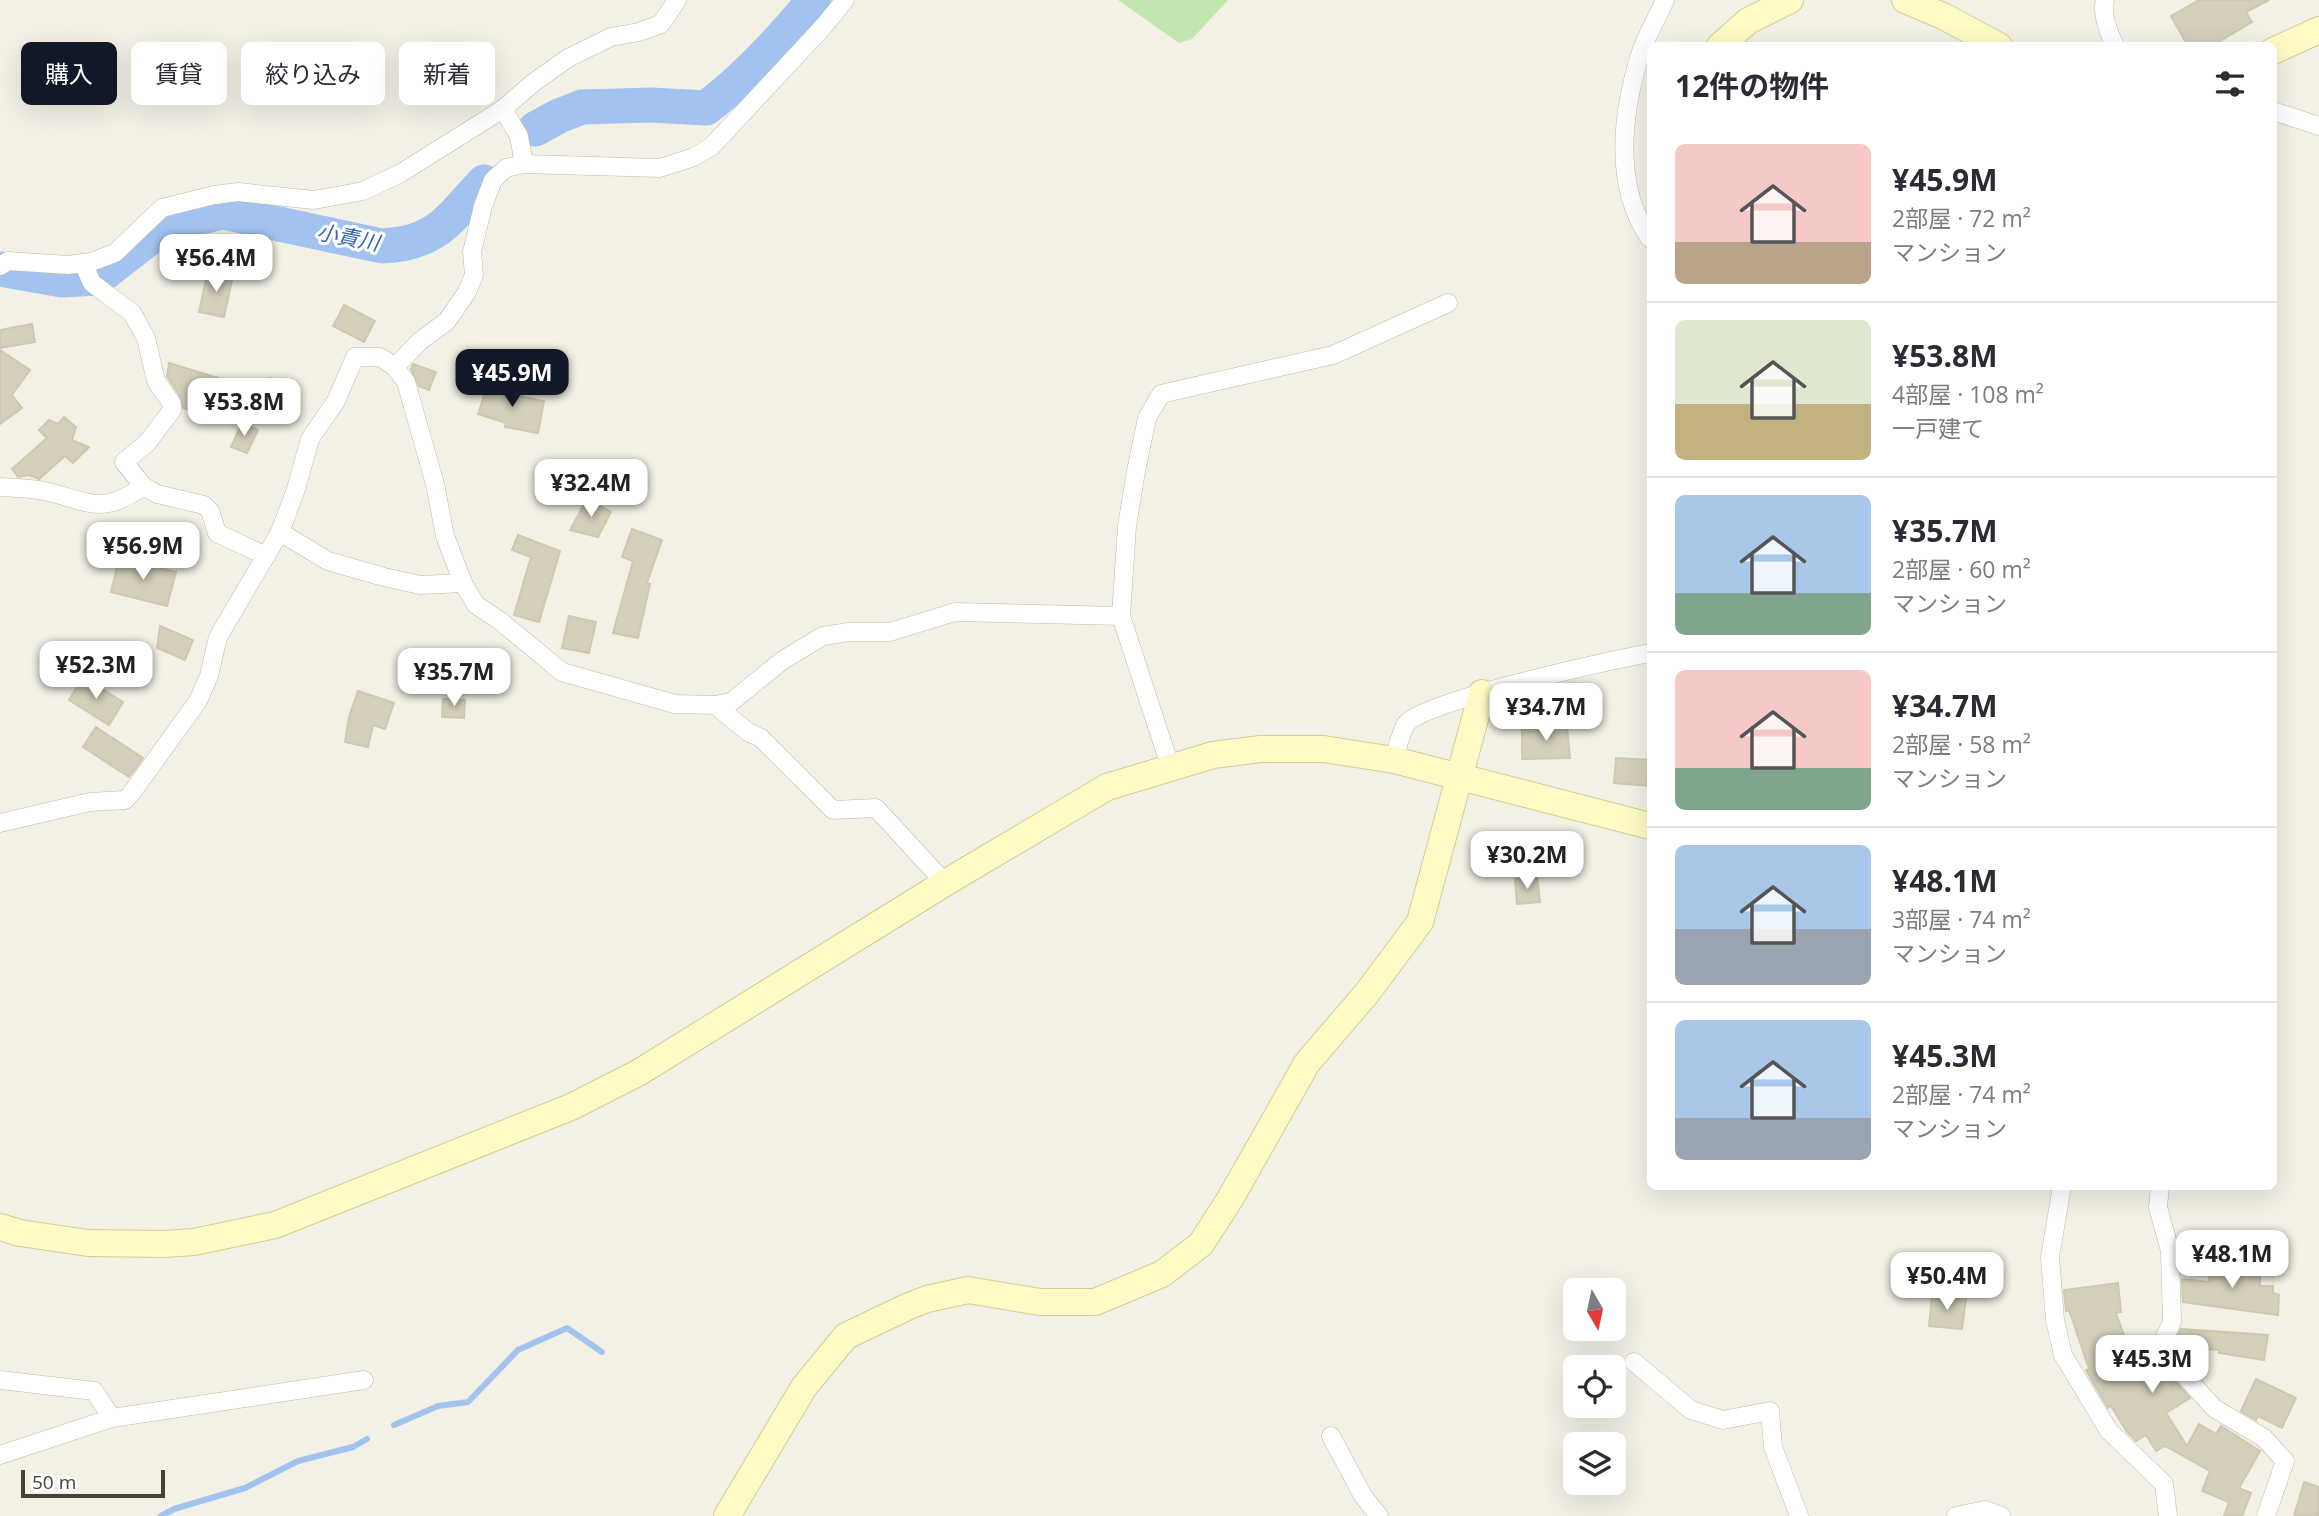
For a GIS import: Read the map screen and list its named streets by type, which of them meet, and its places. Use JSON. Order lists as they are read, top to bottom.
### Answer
{
  "water": ["小責川"],
  "scale_bar": "50 m",
  "north": "bottom",
  "page": {
    "chip": [
      "購入",
      "賃貸",
      "絞り込み",
      "新着"
    ],
    "heading": "12件の物件",
    "list": [
      {
        "name": "¥45.9M",
        "note": "2部屋 · 72 m² · マンション"
      },
      {
        "name": "¥53.8M",
        "note": "4部屋 · 108 m² · 一戸建て"
      },
      {
        "name": "¥35.7M",
        "note": "2部屋 · 60 m² · マンション"
      },
      {
        "name": "¥34.7M",
        "note": "2部屋 · 58 m² · マンション"
      },
      {
        "name": "¥48.1M",
        "note": "3部屋 · 74 m² · マンション"
      },
      {
        "name": "¥45.3M",
        "note": "2部屋 · 74 m² · マンション"
      }
    ],
    "price": [
      "¥56.4M",
      "¥45.9M",
      "¥53.8M",
      "¥32.4M",
      "¥56.9M",
      "¥52.3M",
      "¥35.7M",
      "¥34.7M",
      "¥30.2M",
      "¥48.1M",
      "¥50.4M",
      "¥45.3M"
    ],
    "scale": "50 m"
  }
}
